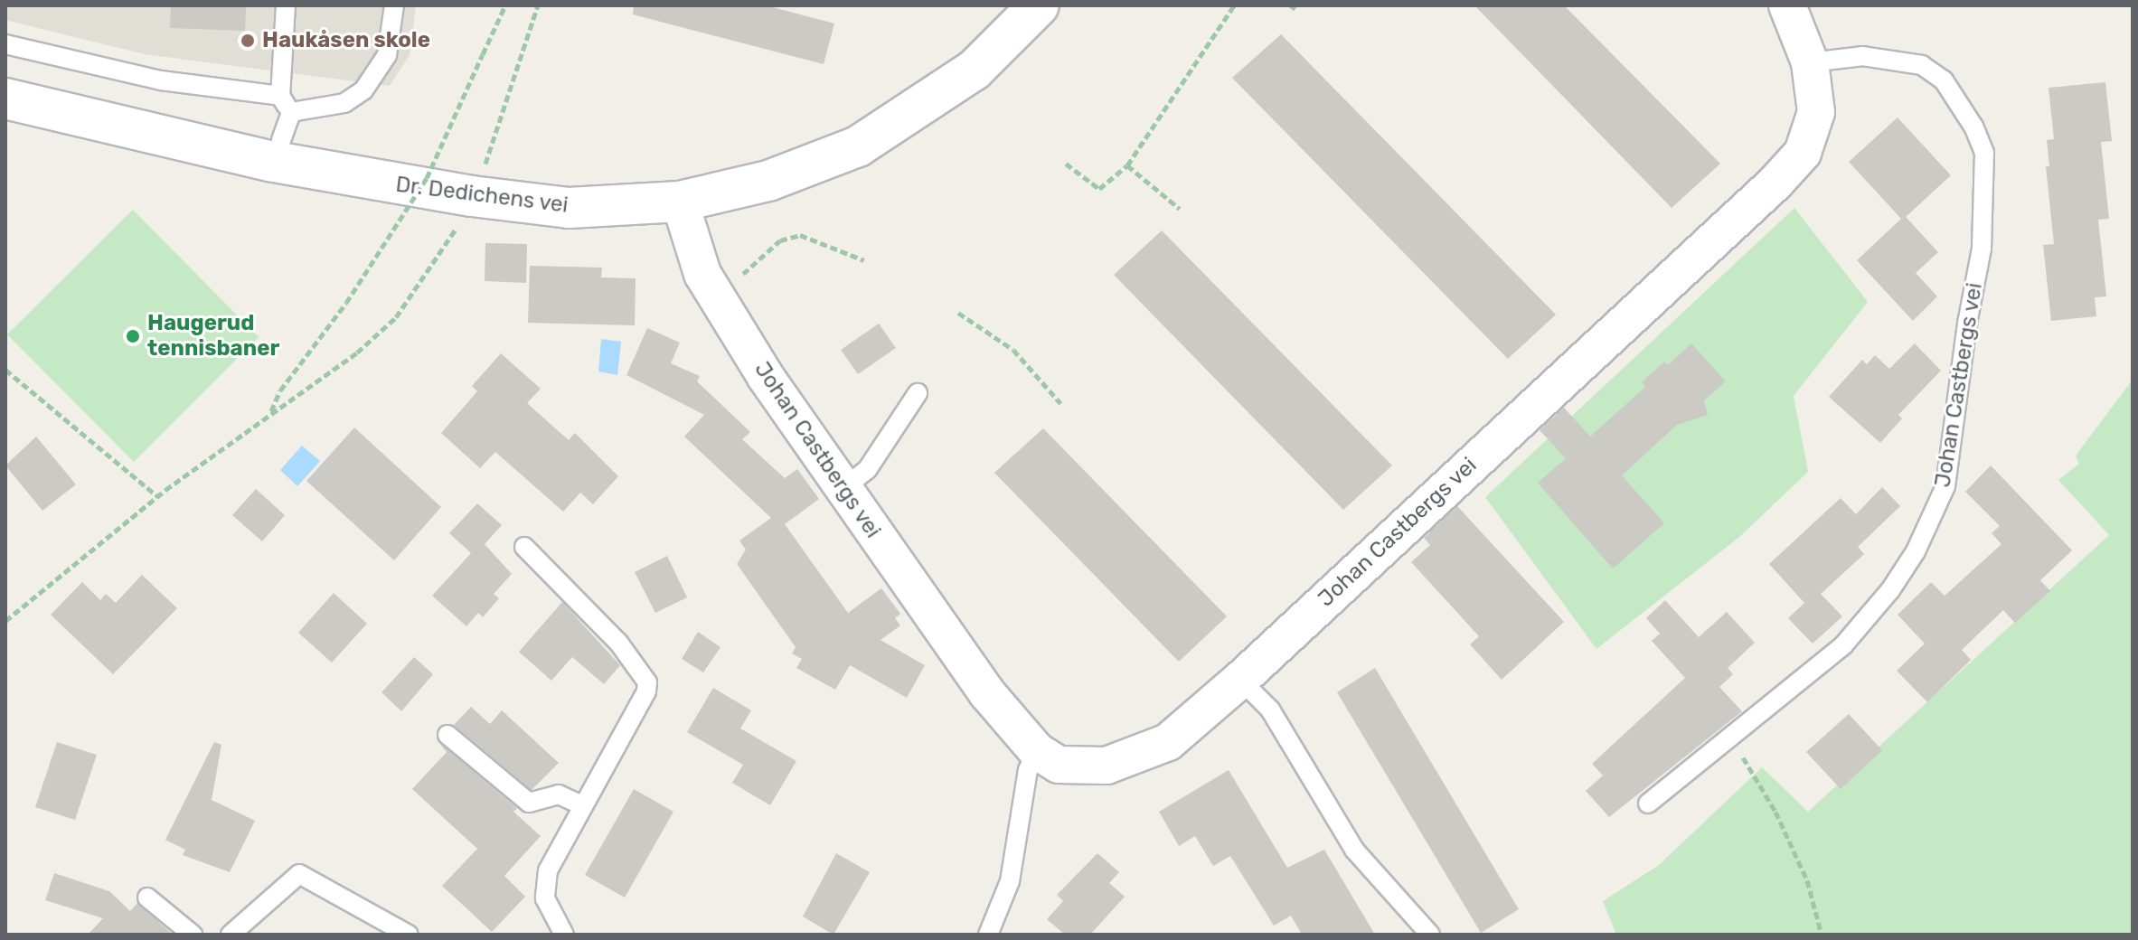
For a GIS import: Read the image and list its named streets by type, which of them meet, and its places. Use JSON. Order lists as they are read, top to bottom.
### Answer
{
  "streets": {
    "street": ["Dr. Dedichens vei", "Johan Castbergs vei"]
  },
  "crossings": [
    ["Dr. Dedichens vei", "Johan Castbergs vei"]
  ],
  "places": ["Haukåsen skole", "Haugerud tennisbaner"]
}
